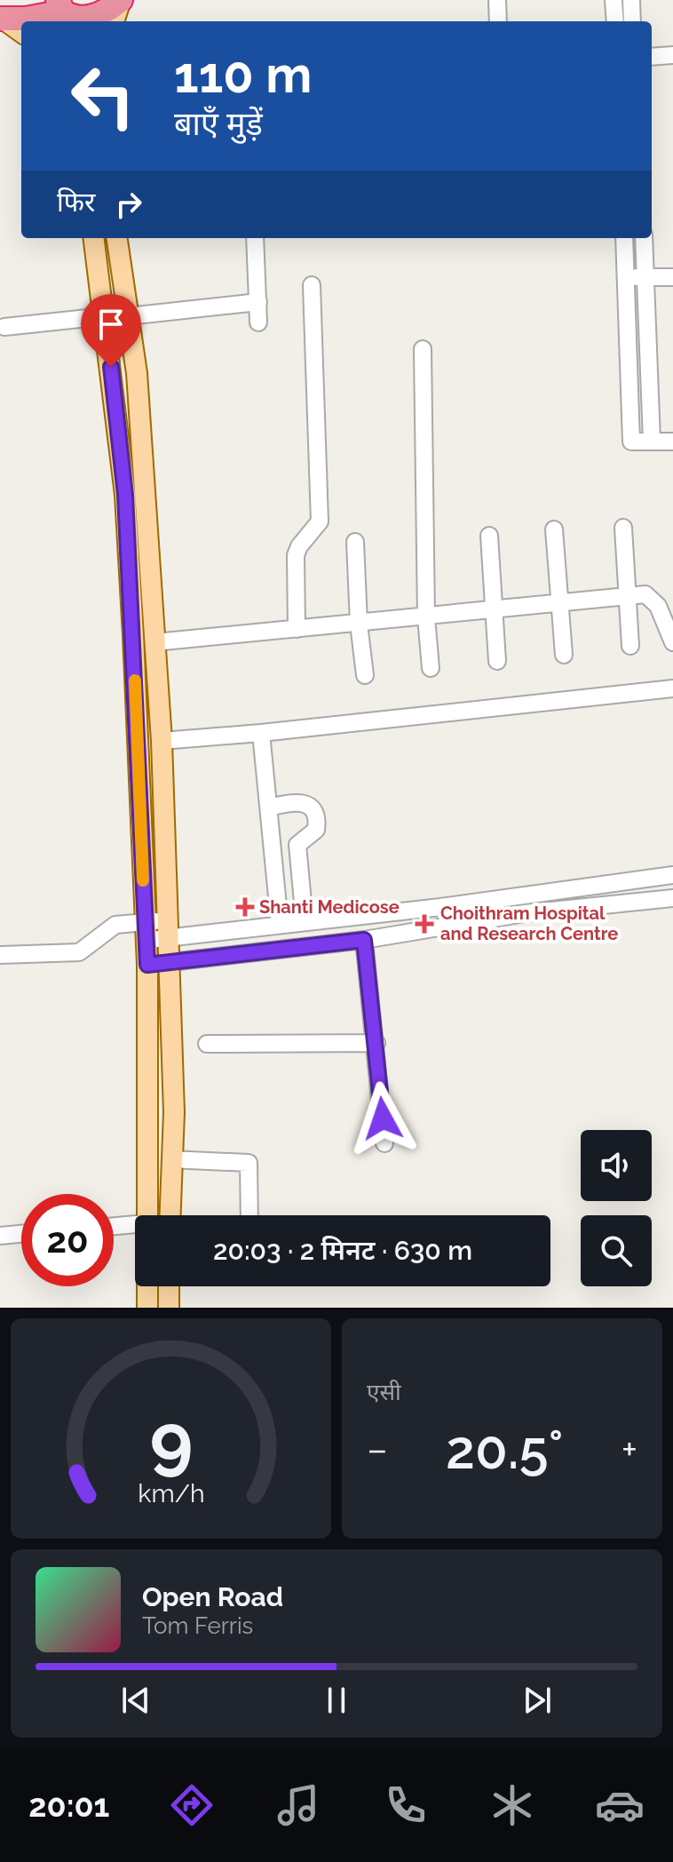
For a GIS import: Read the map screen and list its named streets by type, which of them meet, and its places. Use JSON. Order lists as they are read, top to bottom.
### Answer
{
  "places": {
    "health": ["Shanti Medicose", "Choithram Hospital and Research Centre"]
  },
  "page": {
    "turn": ["110 m", "बाएँ मुड़ें"],
    "then": "फिर",
    "limit": "20",
    "trip": "20:03 · 2 मिनट · 630 m",
    "tile": "एसी",
    "heat": ["−", "20.5°", "+"],
    "song": ["Open Road", "Tom Ferris"],
    "tabs": "20:01",
    "gauge": ["9", "km/h"]
  }
}
